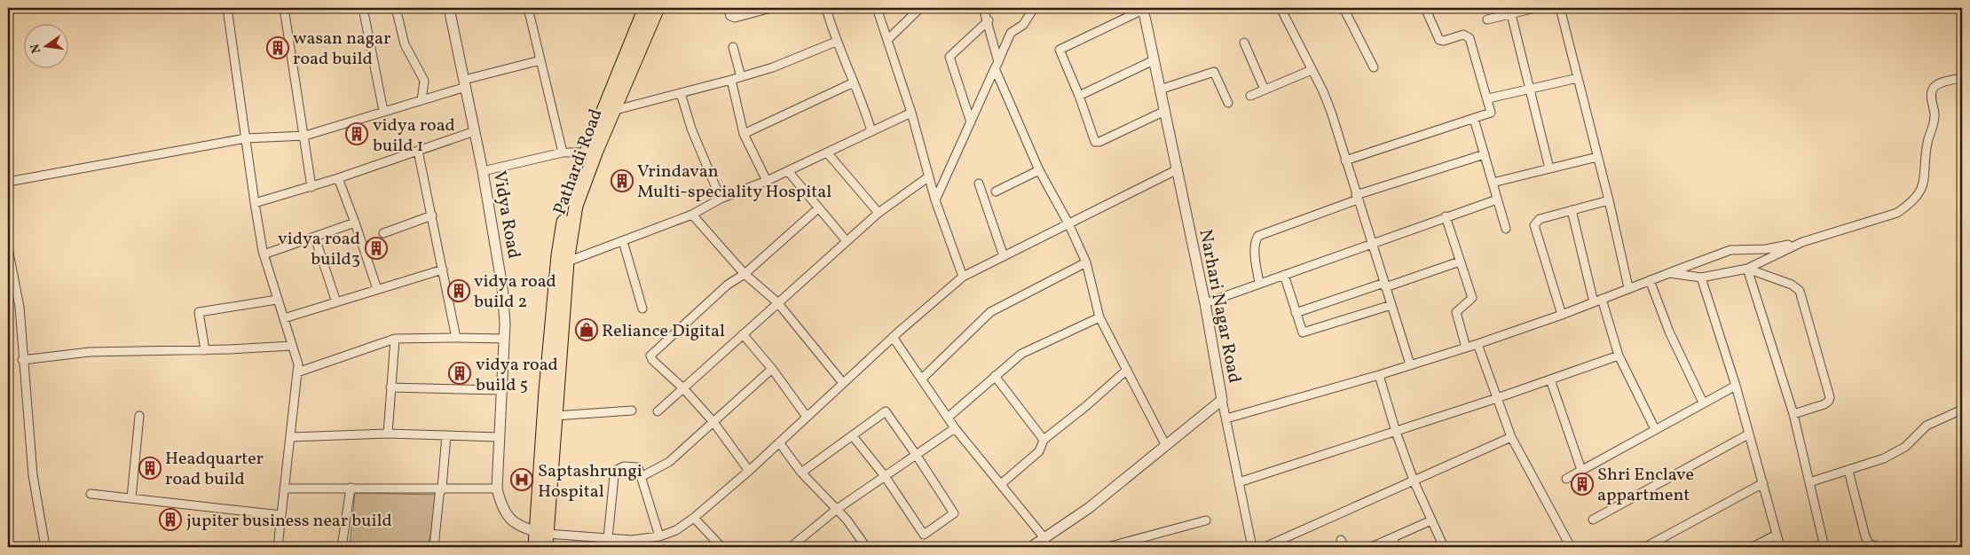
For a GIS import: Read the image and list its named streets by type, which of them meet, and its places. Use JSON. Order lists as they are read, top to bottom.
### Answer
{
  "streets": {
    "main road": ["Pathardi Road"],
    "street": ["Vidya Road", "Narhari Nagar Road"]
  },
  "crossings": [
    ["Pathardi Road", "Vidya Road"]
  ],
  "places": {
    "building": [
      "wasan nagar road build",
      "vidya road build 1",
      "Vrindavan Multi-speciality Hospital",
      "vidya road build3",
      "vidya road build 2",
      "vidya road build 5",
      "Headquarter road build",
      "Shri Enclave appartment",
      "jupiter business near build"
    ],
    "shop": ["Reliance Digital"],
    "hospital": ["Saptashrungi Hospital"]
  },
  "north": "left"
}
